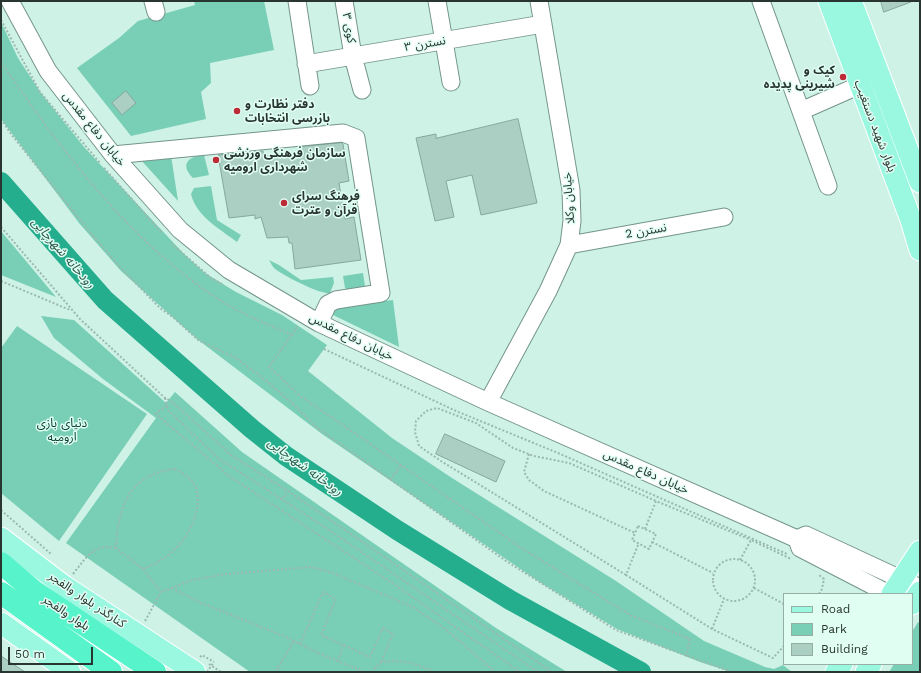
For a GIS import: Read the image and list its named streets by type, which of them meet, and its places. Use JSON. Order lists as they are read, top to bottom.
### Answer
{
  "streets": {
    "highway": ["بلوار والفجر"],
    "main road": ["بلوار شهید دستغیب", "کنارگذر بلوار والفجر"],
    "street": [
      "کوی ۳",
      "نسترن ۳",
      "خیابان دفاع مقدس",
      "خیابان وکلا",
      "نسترن 2"
    ]
  },
  "crossings": [
    ["کوی ۳", "نسترن ۳"],
    ["نسترن ۳", "خیابان وکلا"],
    ["خیابان دفاع مقدس", "خیابان وکلا"],
    ["خیابان وکلا", "نسترن 2"]
  ],
  "water": ["رودخانه شهرچایی"],
  "parks": ["دنیای بازی ارومیه"],
  "places": [
    "کیک و شیرینی پدیده",
    "دفتر نظارت و بازرسی انتخابات",
    "سازمان فرهنگی ورزشی شهرداری ارومیه",
    "فرهنگ سرای قرآن و عترت"
  ],
  "legend": ["Road", "Park", "Building"],
  "scale_bar": "50 m"
}
